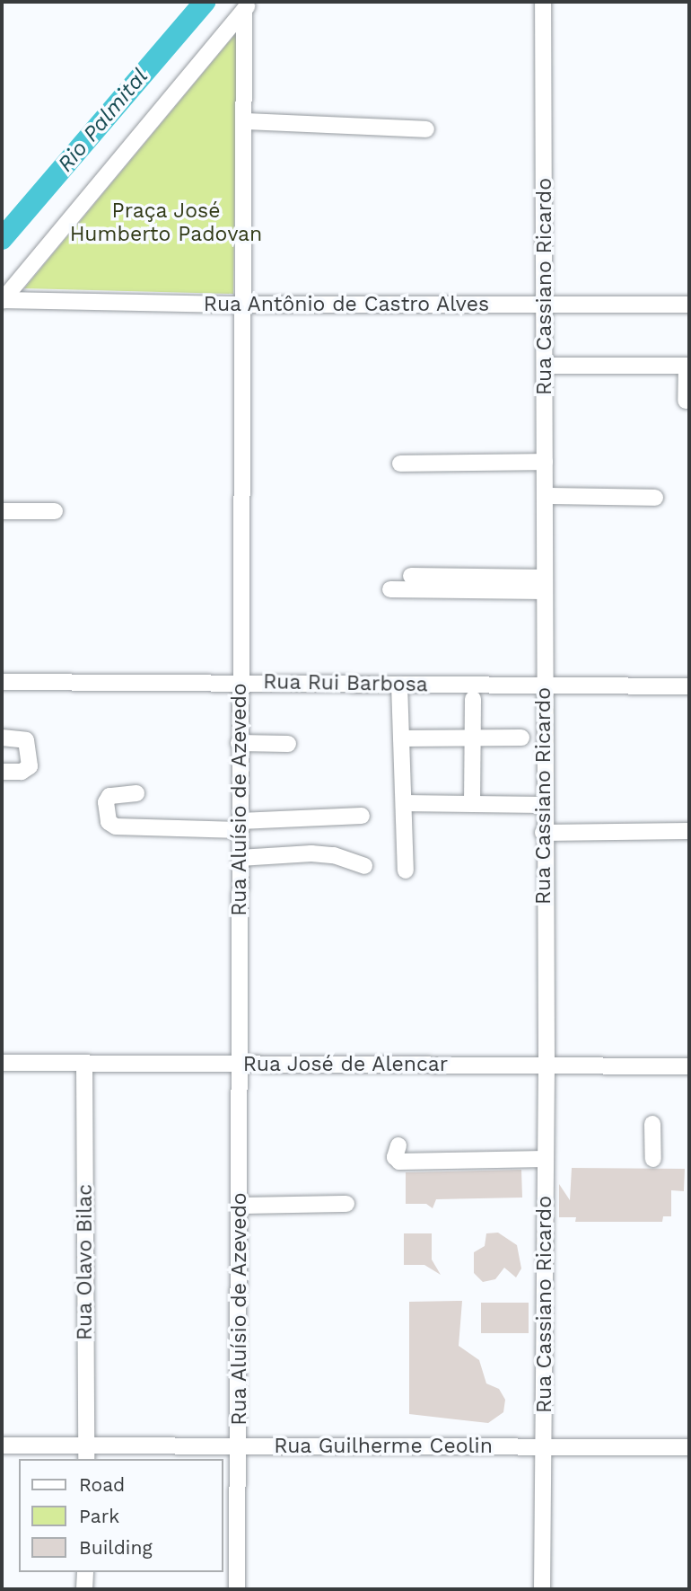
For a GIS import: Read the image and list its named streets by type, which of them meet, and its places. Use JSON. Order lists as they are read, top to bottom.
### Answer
{
  "streets": {
    "street": [
      "Rua Cassiano Ricardo",
      "Rua Antônio de Castro Alves",
      "Rua Rui Barbosa",
      "Rua Aluísio de Azevedo",
      "Rua José de Alencar",
      "Rua Olavo Bilac",
      "Rua Guilherme Ceolin"
    ]
  },
  "crossings": [
    ["Rua Cassiano Ricardo", "Rua Antônio de Castro Alves"],
    ["Rua Cassiano Ricardo", "Rua Rui Barbosa"],
    ["Rua Cassiano Ricardo", "Rua José de Alencar"],
    ["Rua Cassiano Ricardo", "Rua Guilherme Ceolin"],
    ["Rua Antônio de Castro Alves", "Rua Aluísio de Azevedo"],
    ["Rua Rui Barbosa", "Rua Aluísio de Azevedo"],
    ["Rua Aluísio de Azevedo", "Rua José de Alencar"],
    ["Rua Aluísio de Azevedo", "Rua Guilherme Ceolin"],
    ["Rua José de Alencar", "Rua Olavo Bilac"],
    ["Rua Olavo Bilac", "Rua Guilherme Ceolin"]
  ],
  "water": ["Rio Palmital"],
  "parks": ["Praça José Humberto Padovan"],
  "legend": ["Road", "Park", "Building"]
}
